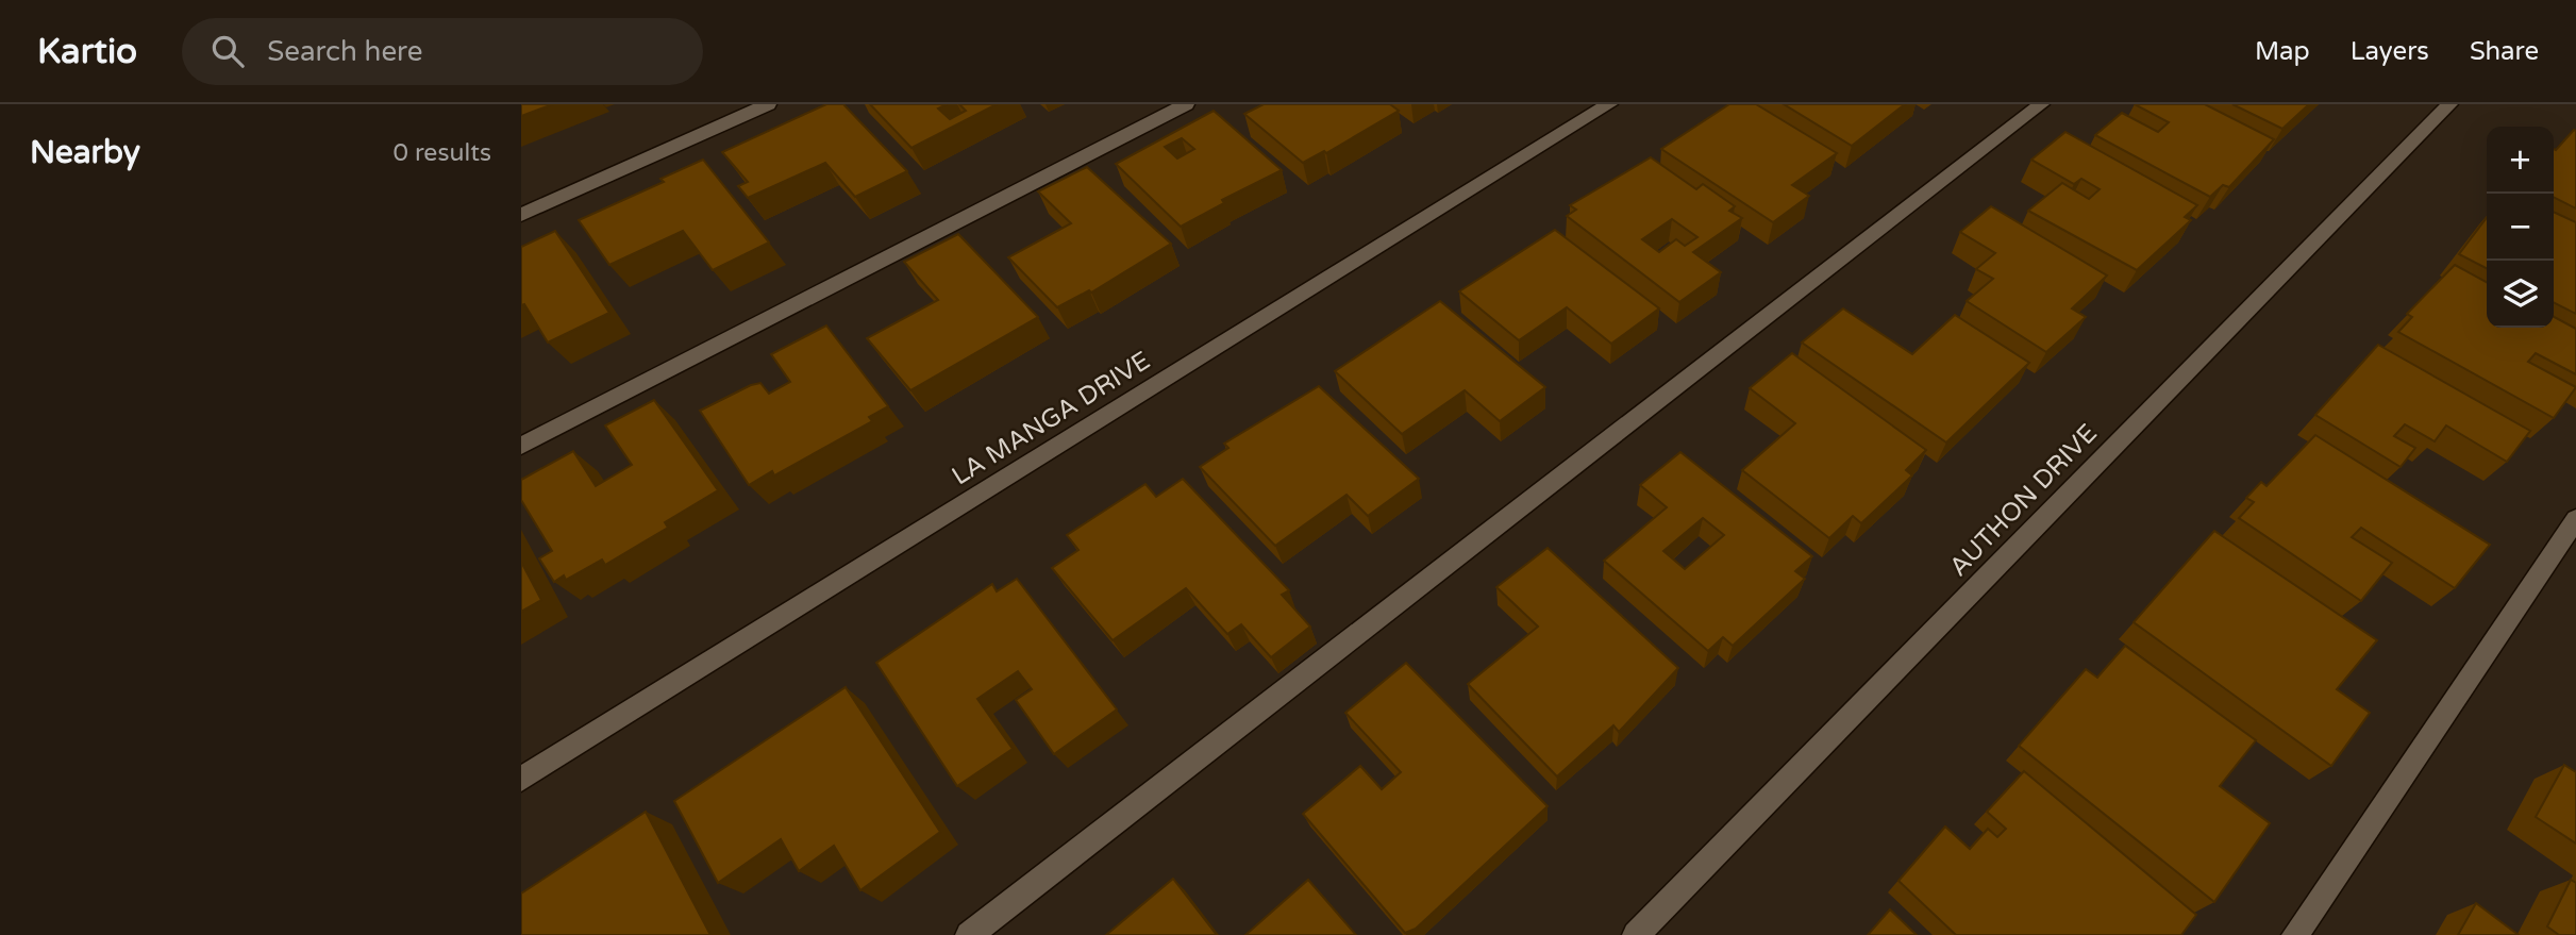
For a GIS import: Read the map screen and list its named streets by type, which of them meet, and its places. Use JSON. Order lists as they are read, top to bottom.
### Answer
{
  "streets": {
    "street": ["LA MANGA DRIVE", "AUTHON DRIVE"]
  },
  "page": {
    "header": "Kartio",
    "search": "Search here",
    "nav": ["Map", "Layers", "Share"],
    "heading": ["Nearby", "0 results"],
    "map_buttons": ["+", "−"]
  }
}
